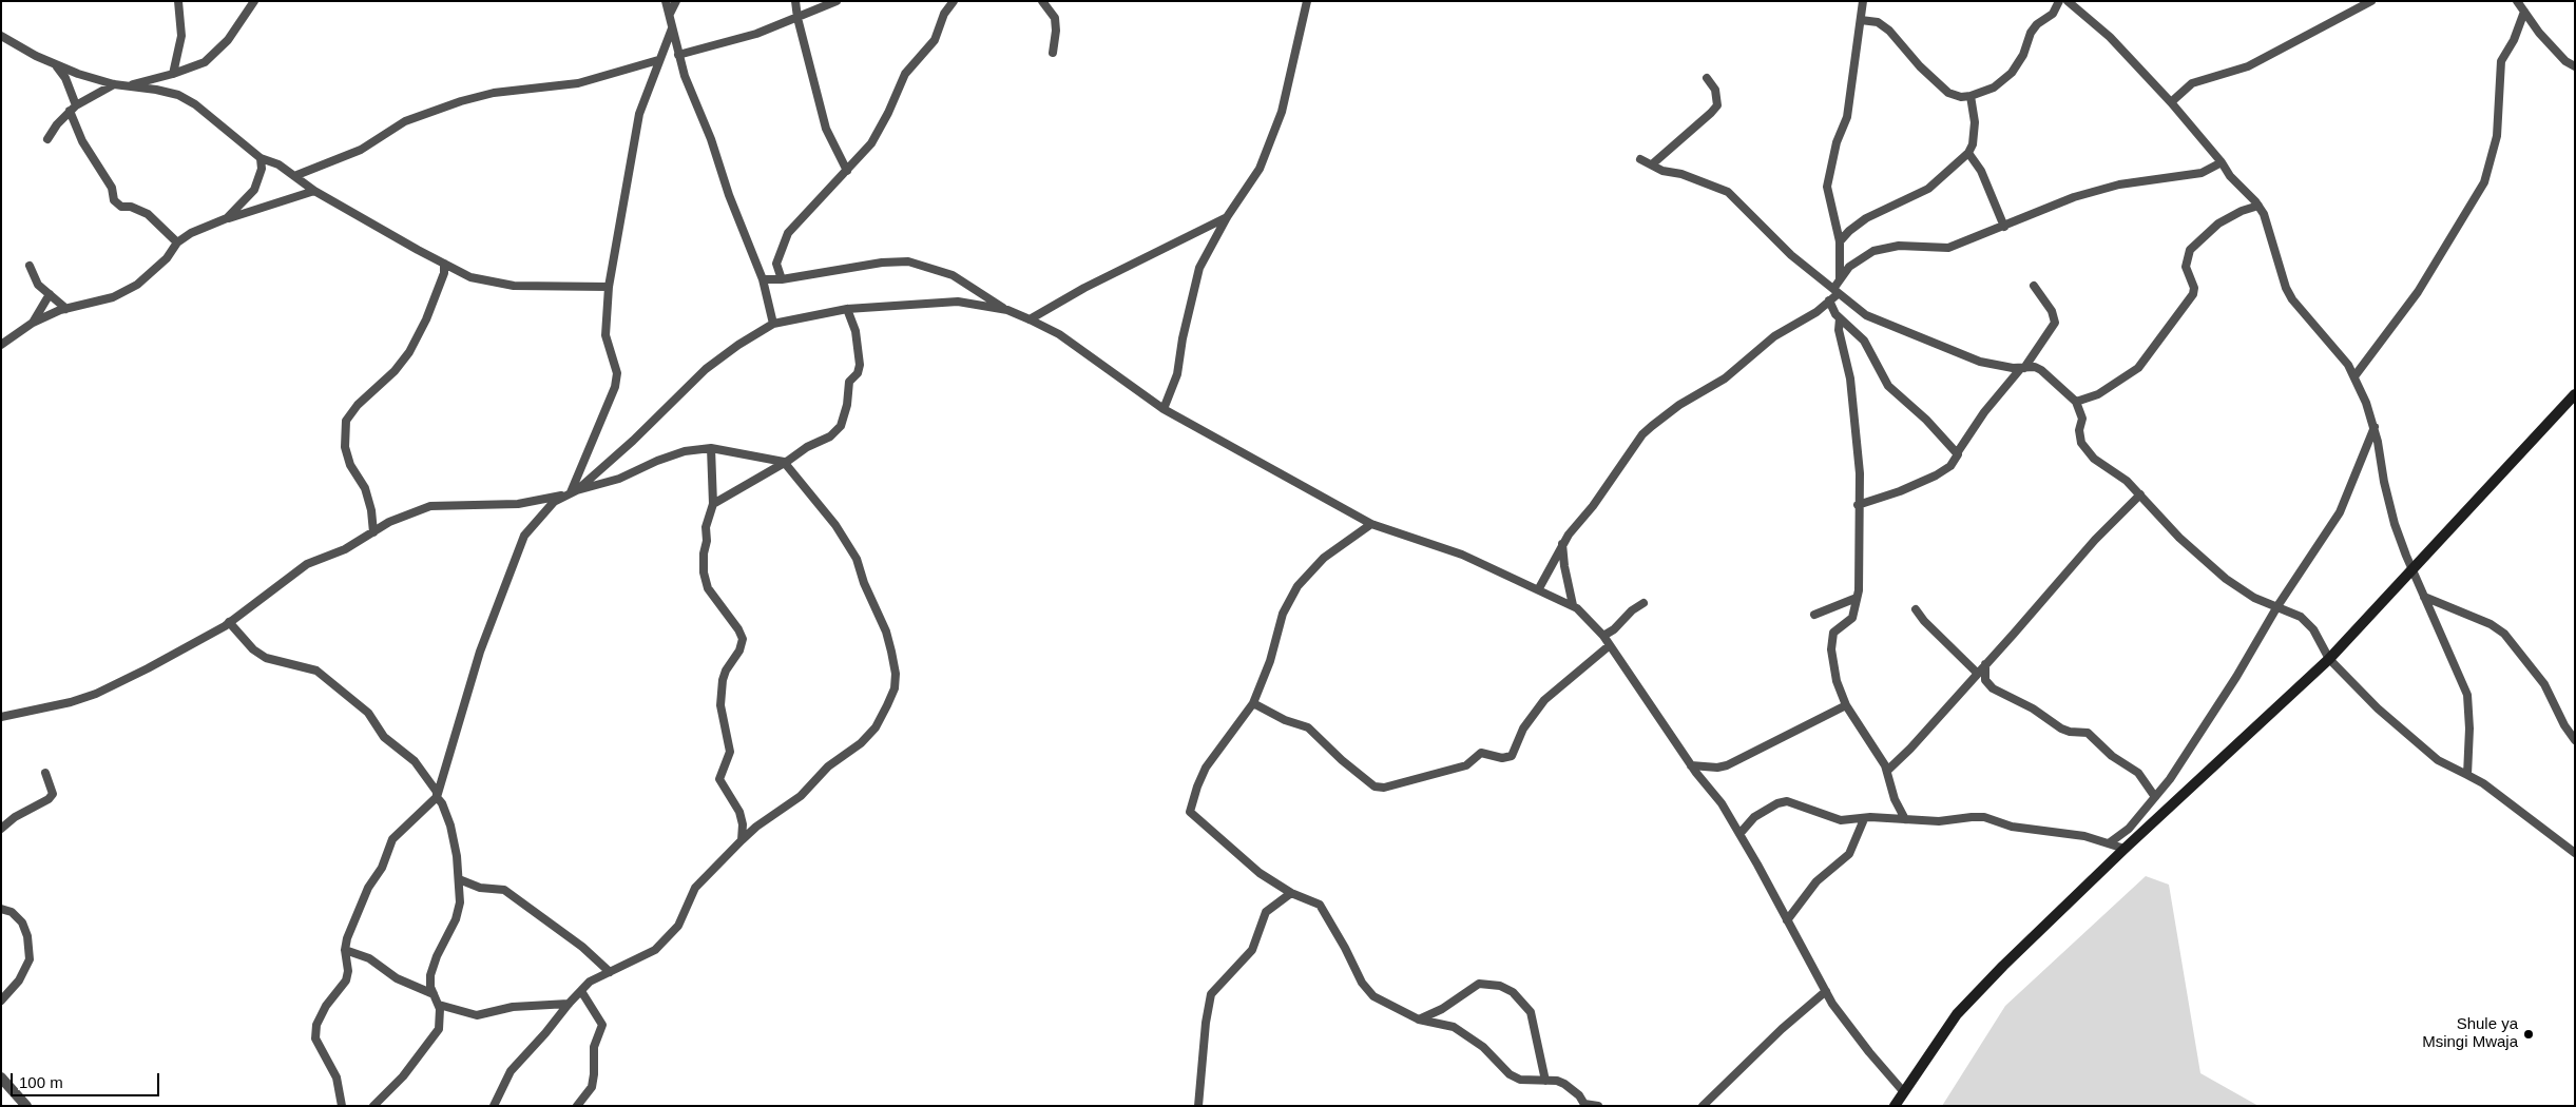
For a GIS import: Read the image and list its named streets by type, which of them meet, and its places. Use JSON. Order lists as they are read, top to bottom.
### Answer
{
  "places": ["Shule ya Msingi Mwaja"],
  "scale_bar": "100 m"
}
